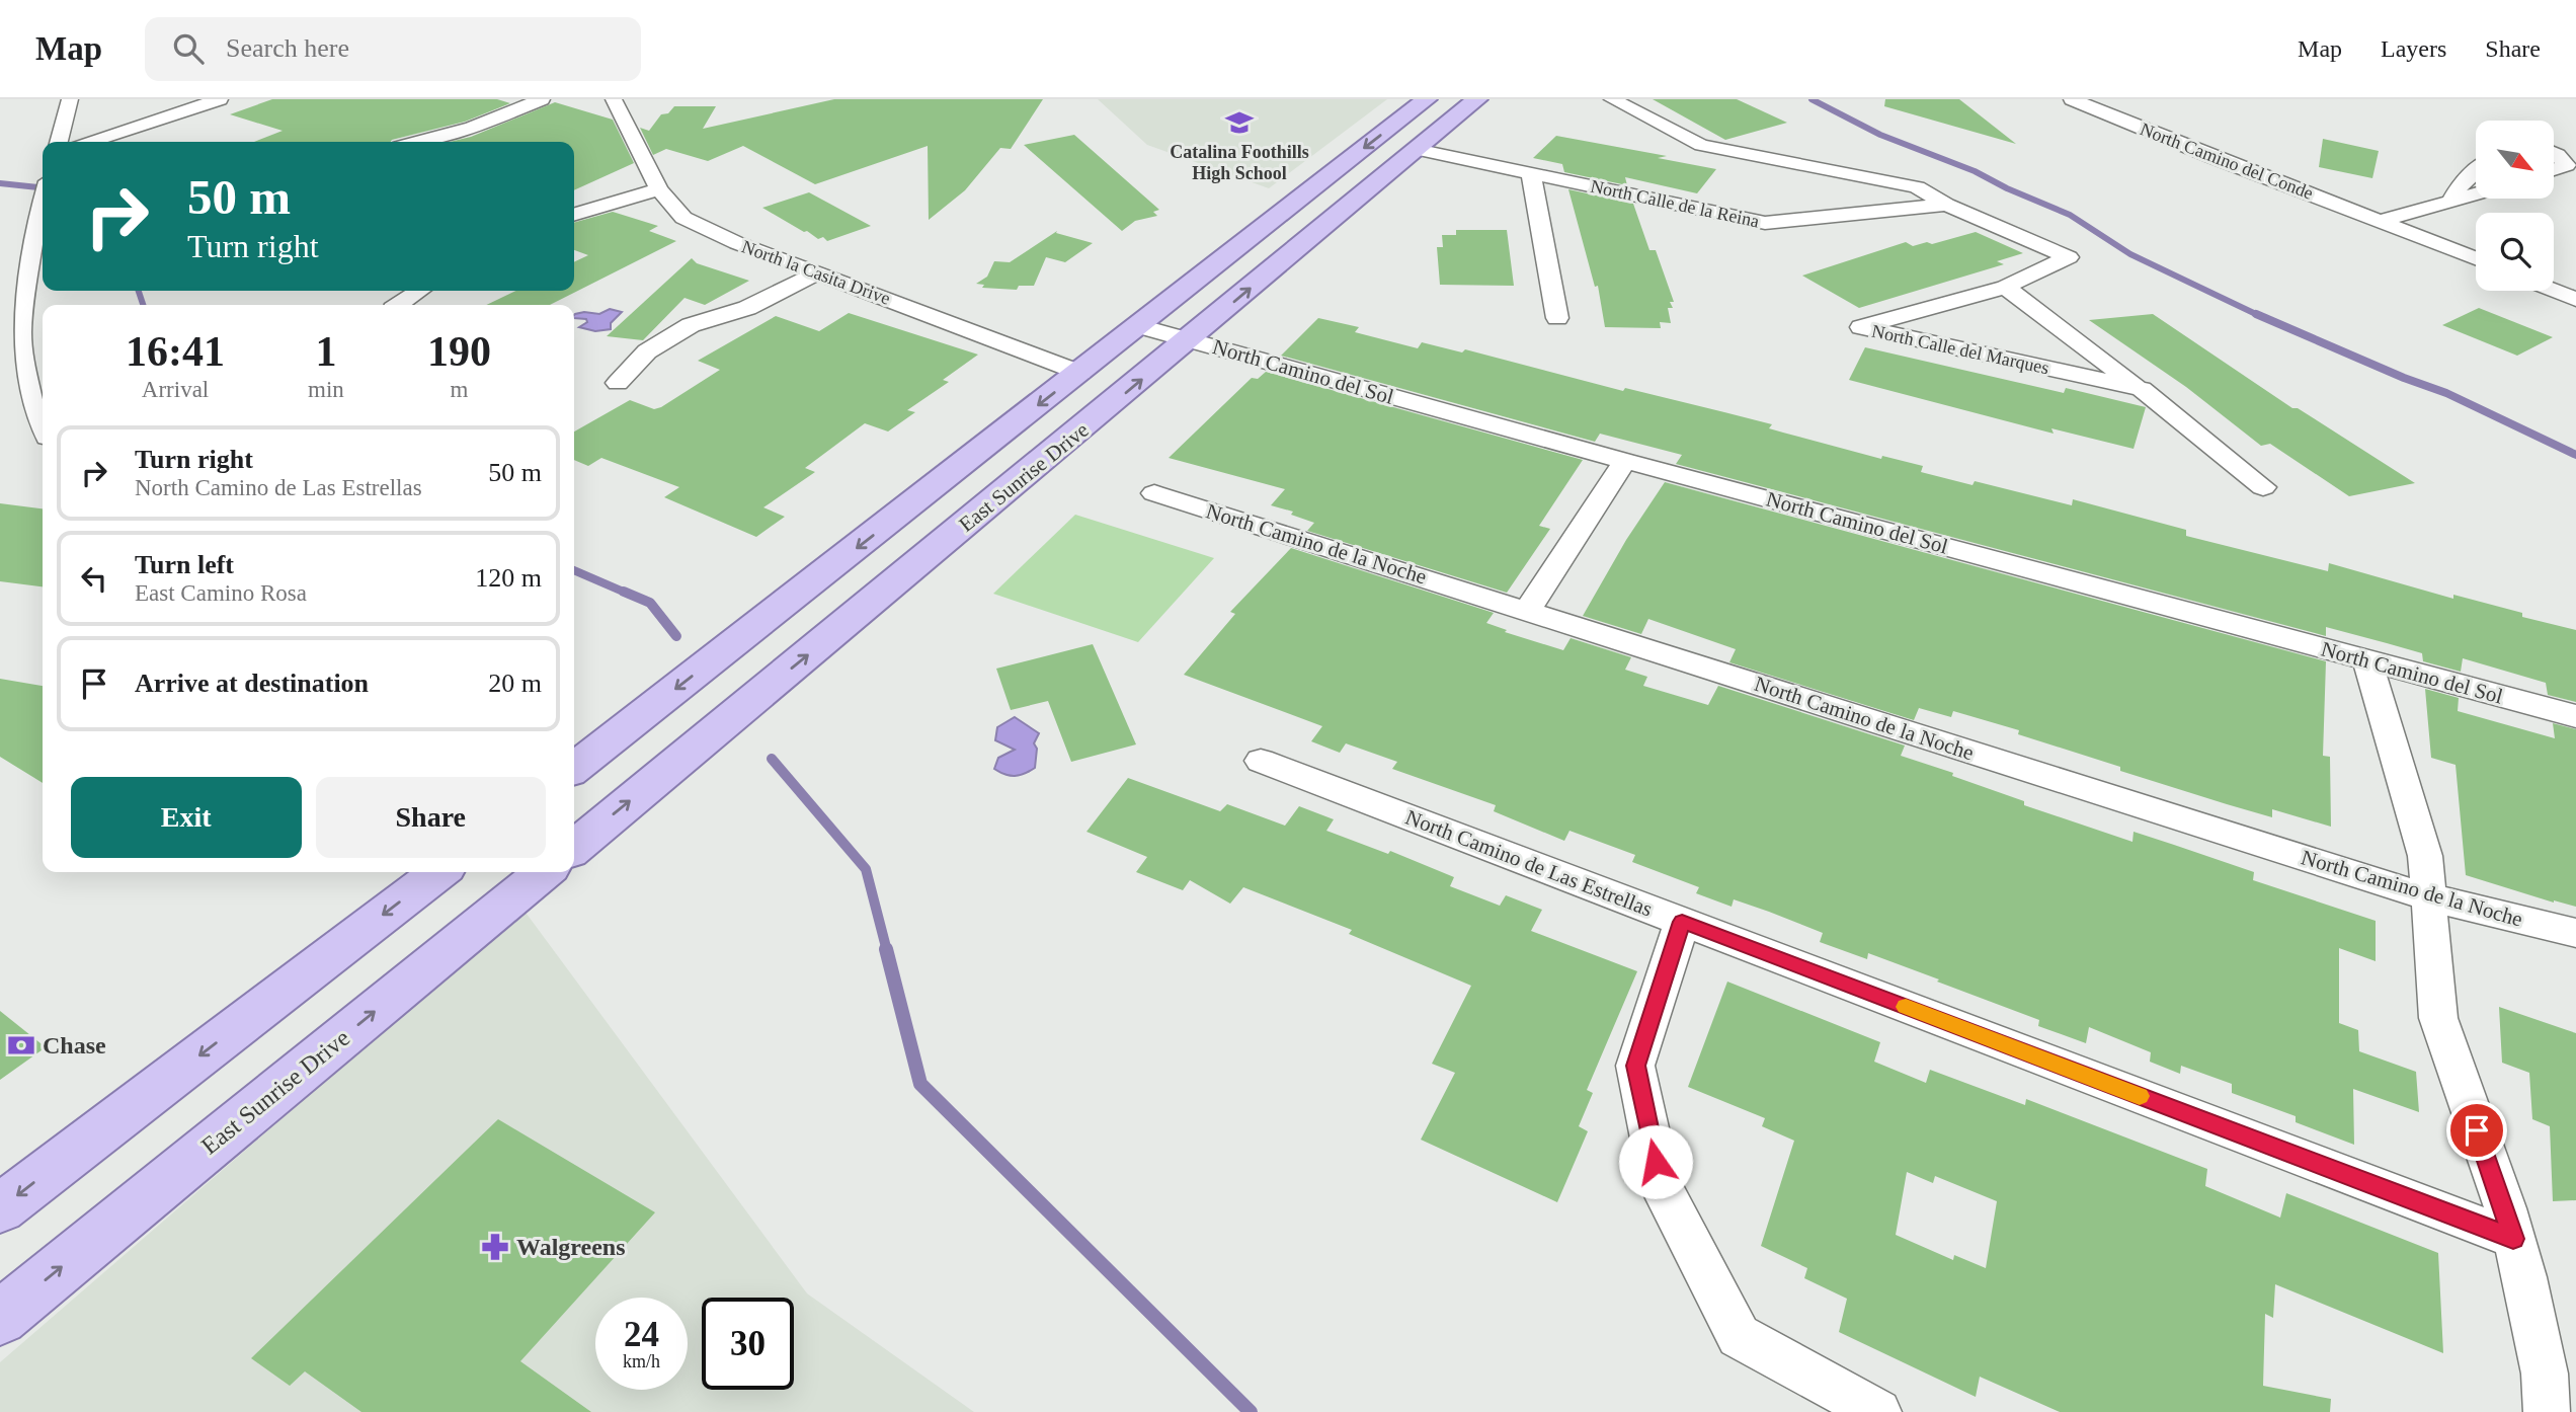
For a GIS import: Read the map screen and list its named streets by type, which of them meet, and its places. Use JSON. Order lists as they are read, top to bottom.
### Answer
{
  "streets": {
    "main road": ["East Sunrise Drive"],
    "street": [
      "North Camino del Conde",
      "North Calle de la Reina",
      "North la Casita Drive",
      "North Calle del Marques",
      "North Camino del Sol",
      "North Camino de la Noche",
      "North Camino de Las Estrellas"
    ]
  },
  "crossings": [
    ["North Calle de la Reina", "North Calle del Marques"],
    ["North Calle de la Reina", "East Sunrise Drive"],
    ["North Camino del Sol", "East Sunrise Drive"]
  ],
  "places": {
    "school or university": ["Catalina Foothills High School"],
    "bank": ["Chase"],
    "pharmacy": ["Walgreens"]
  },
  "north": "bottom right",
  "page": {
    "header": "Map",
    "search": "Search here",
    "nav": ["Map", "Layers", "Share"],
    "turn": ["50 m", "Turn right"],
    "eta": [
      "16:41",
      "Arrival",
      "1",
      "min",
      "190",
      "m"
    ],
    "list": [
      {
        "name": "Turn right",
        "note": "North Camino de Las Estrellas",
        "value": "50 m"
      },
      {
        "name": "Turn left",
        "note": "East Camino Rosa",
        "value": "120 m"
      },
      {
        "name": "Arrive at destination",
        "value": "20 m"
      }
    ],
    "buttons": ["Exit", "Share"],
    "speed": "24 km/h",
    "limit": "30"
  }
}
